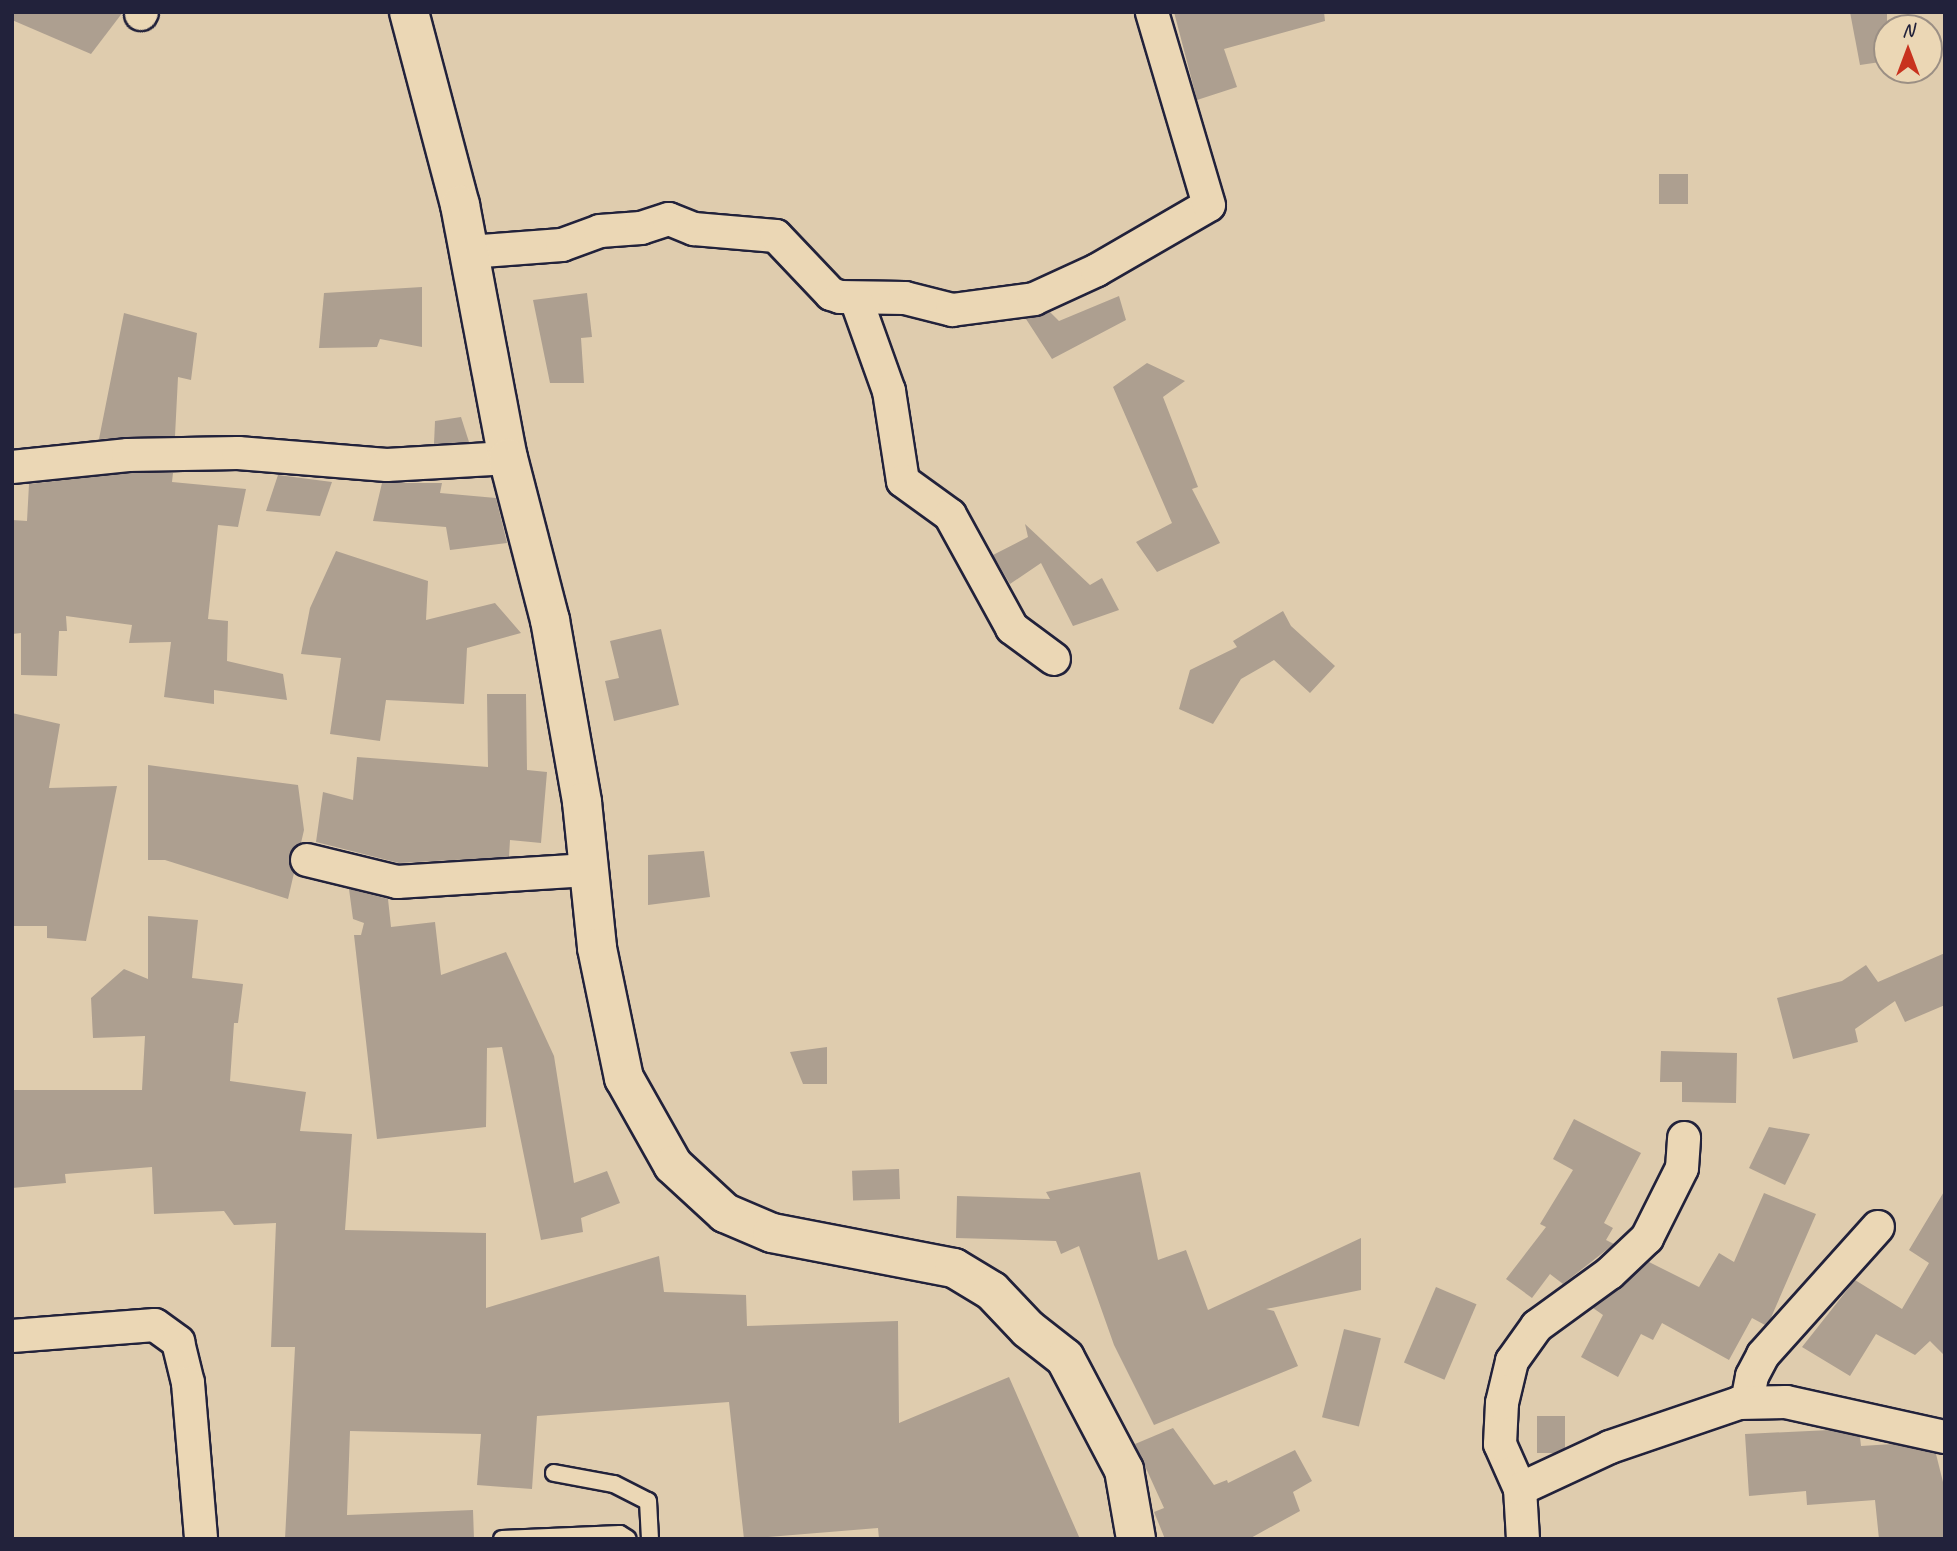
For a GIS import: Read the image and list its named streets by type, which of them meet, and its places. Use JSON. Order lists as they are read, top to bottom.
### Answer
{
  "north": "top"
}
